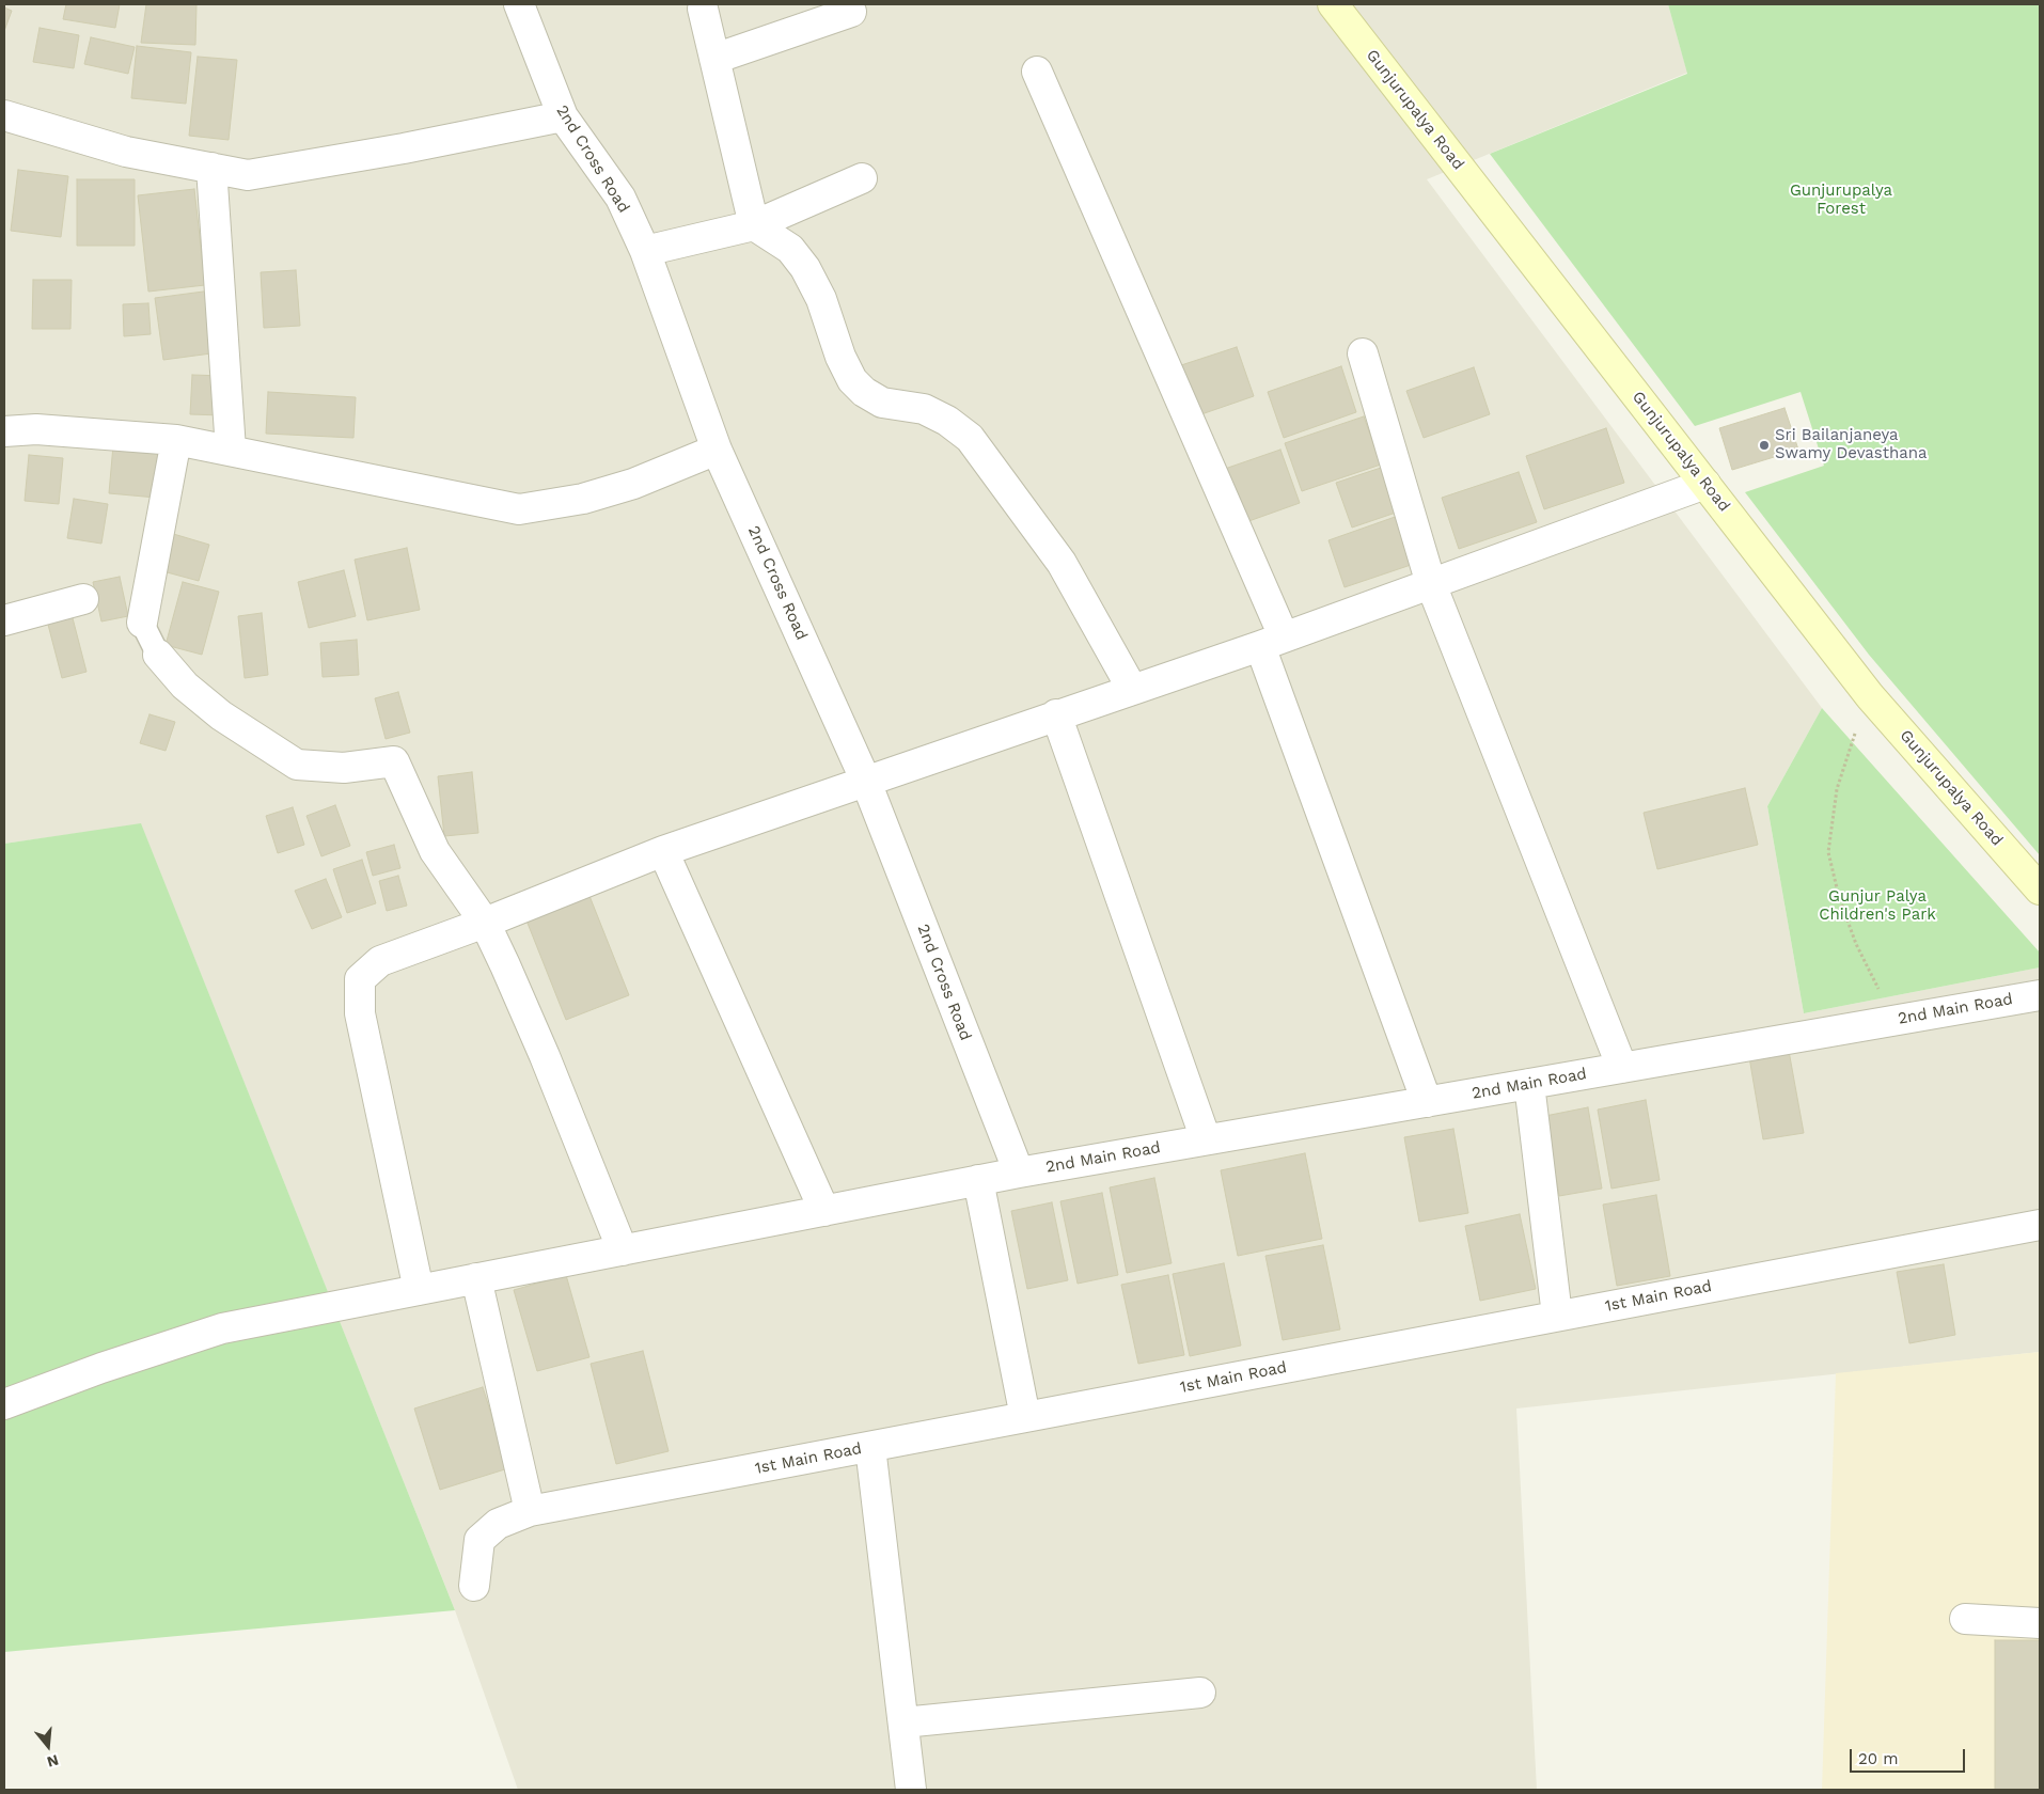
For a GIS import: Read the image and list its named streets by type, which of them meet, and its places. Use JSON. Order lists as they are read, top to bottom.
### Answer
{
  "streets": {
    "street": [
      "Gunjurupalya Road",
      "2nd Cross Road",
      "2nd Main Road",
      "1st Main Road"
    ]
  },
  "crossings": [
    ["2nd Cross Road", "2nd Main Road"]
  ],
  "parks": ["Gunjurupalya Forest", "Gunjur Palya Children's Park"],
  "places": ["Sri Bailanjaneya Swamy Devasthana"],
  "scale_bar": "20 m",
  "north": "bottom"
}
